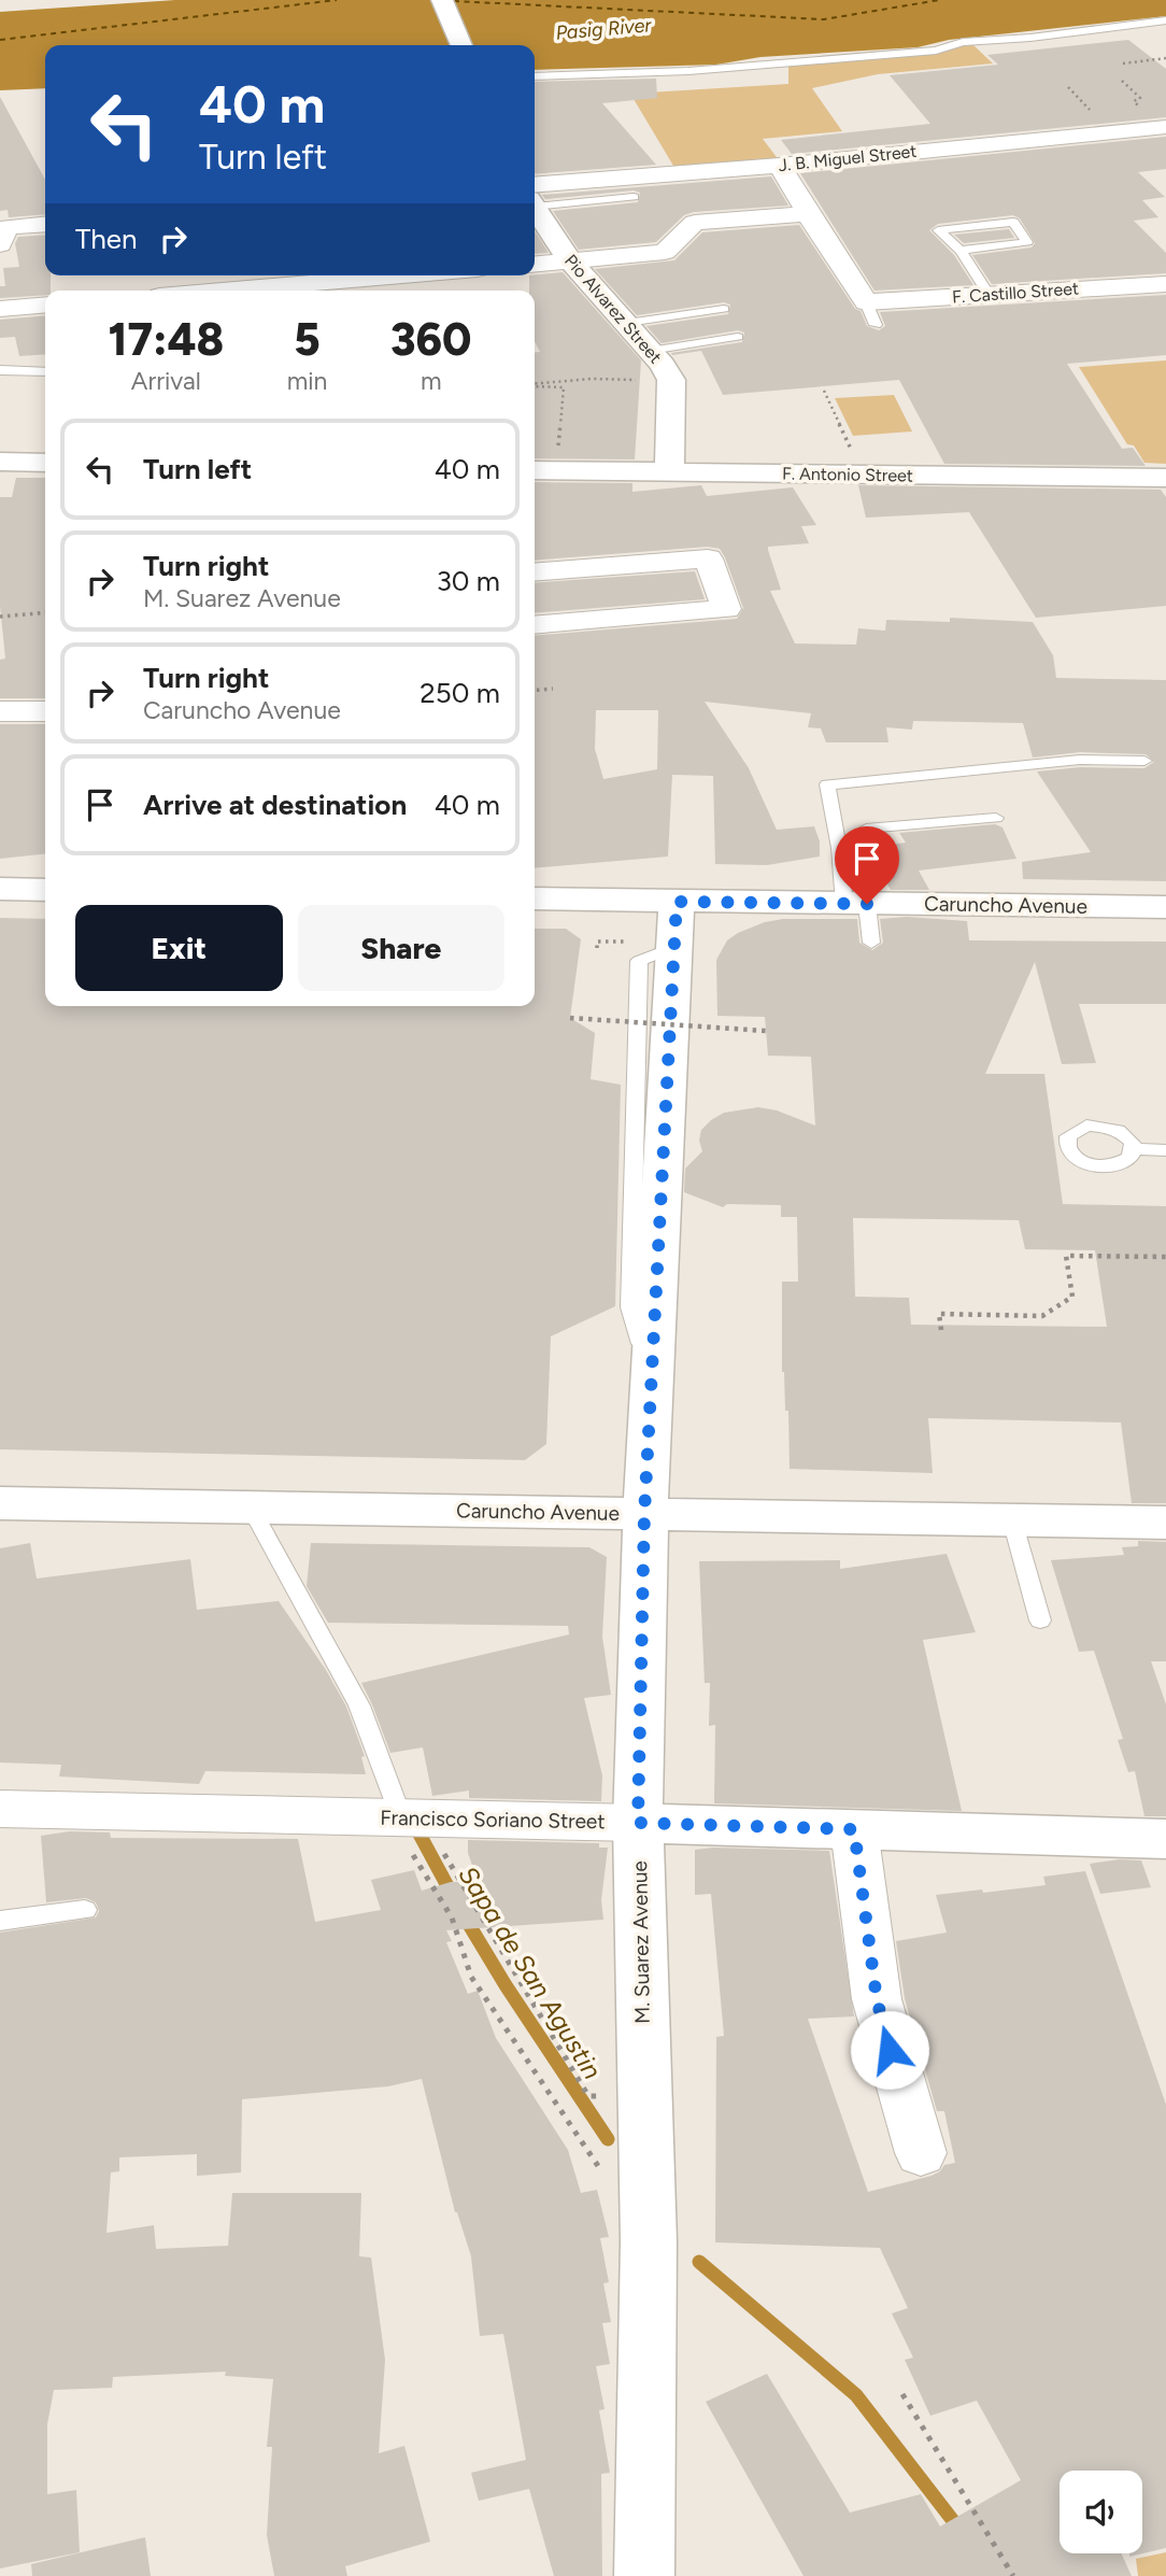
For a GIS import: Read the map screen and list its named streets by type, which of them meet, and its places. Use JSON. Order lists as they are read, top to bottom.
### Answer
{
  "streets": {
    "street": [
      "J. B. Miguel Street",
      "F. Castillo Street",
      "Pio Alvarez Street",
      "F. Antonio Street",
      "Caruncho Avenue",
      "Francisco Soriano Street",
      "M. Suarez Avenue"
    ]
  },
  "crossings": [
    ["J. B. Miguel Street", "F. Castillo Street"],
    ["Pio Alvarez Street", "F. Antonio Street"],
    ["Caruncho Avenue", "M. Suarez Avenue"],
    ["Francisco Soriano Street", "M. Suarez Avenue"]
  ],
  "water": ["Pasig River", "Sapa de San Agustin"],
  "page": {
    "turn": ["40 m", "Turn left"],
    "then": "Then",
    "eta": [
      "17:48",
      "Arrival",
      "5",
      "min",
      "360",
      "m"
    ],
    "list": [
      {
        "name": "Turn left",
        "value": "40 m"
      },
      {
        "name": "Turn right",
        "note": "M. Suarez Avenue",
        "value": "30 m"
      },
      {
        "name": "Turn right",
        "note": "Caruncho Avenue",
        "value": "250 m"
      },
      {
        "name": "Arrive at destination",
        "value": "40 m"
      }
    ],
    "buttons": ["Exit", "Share"]
  }
}
